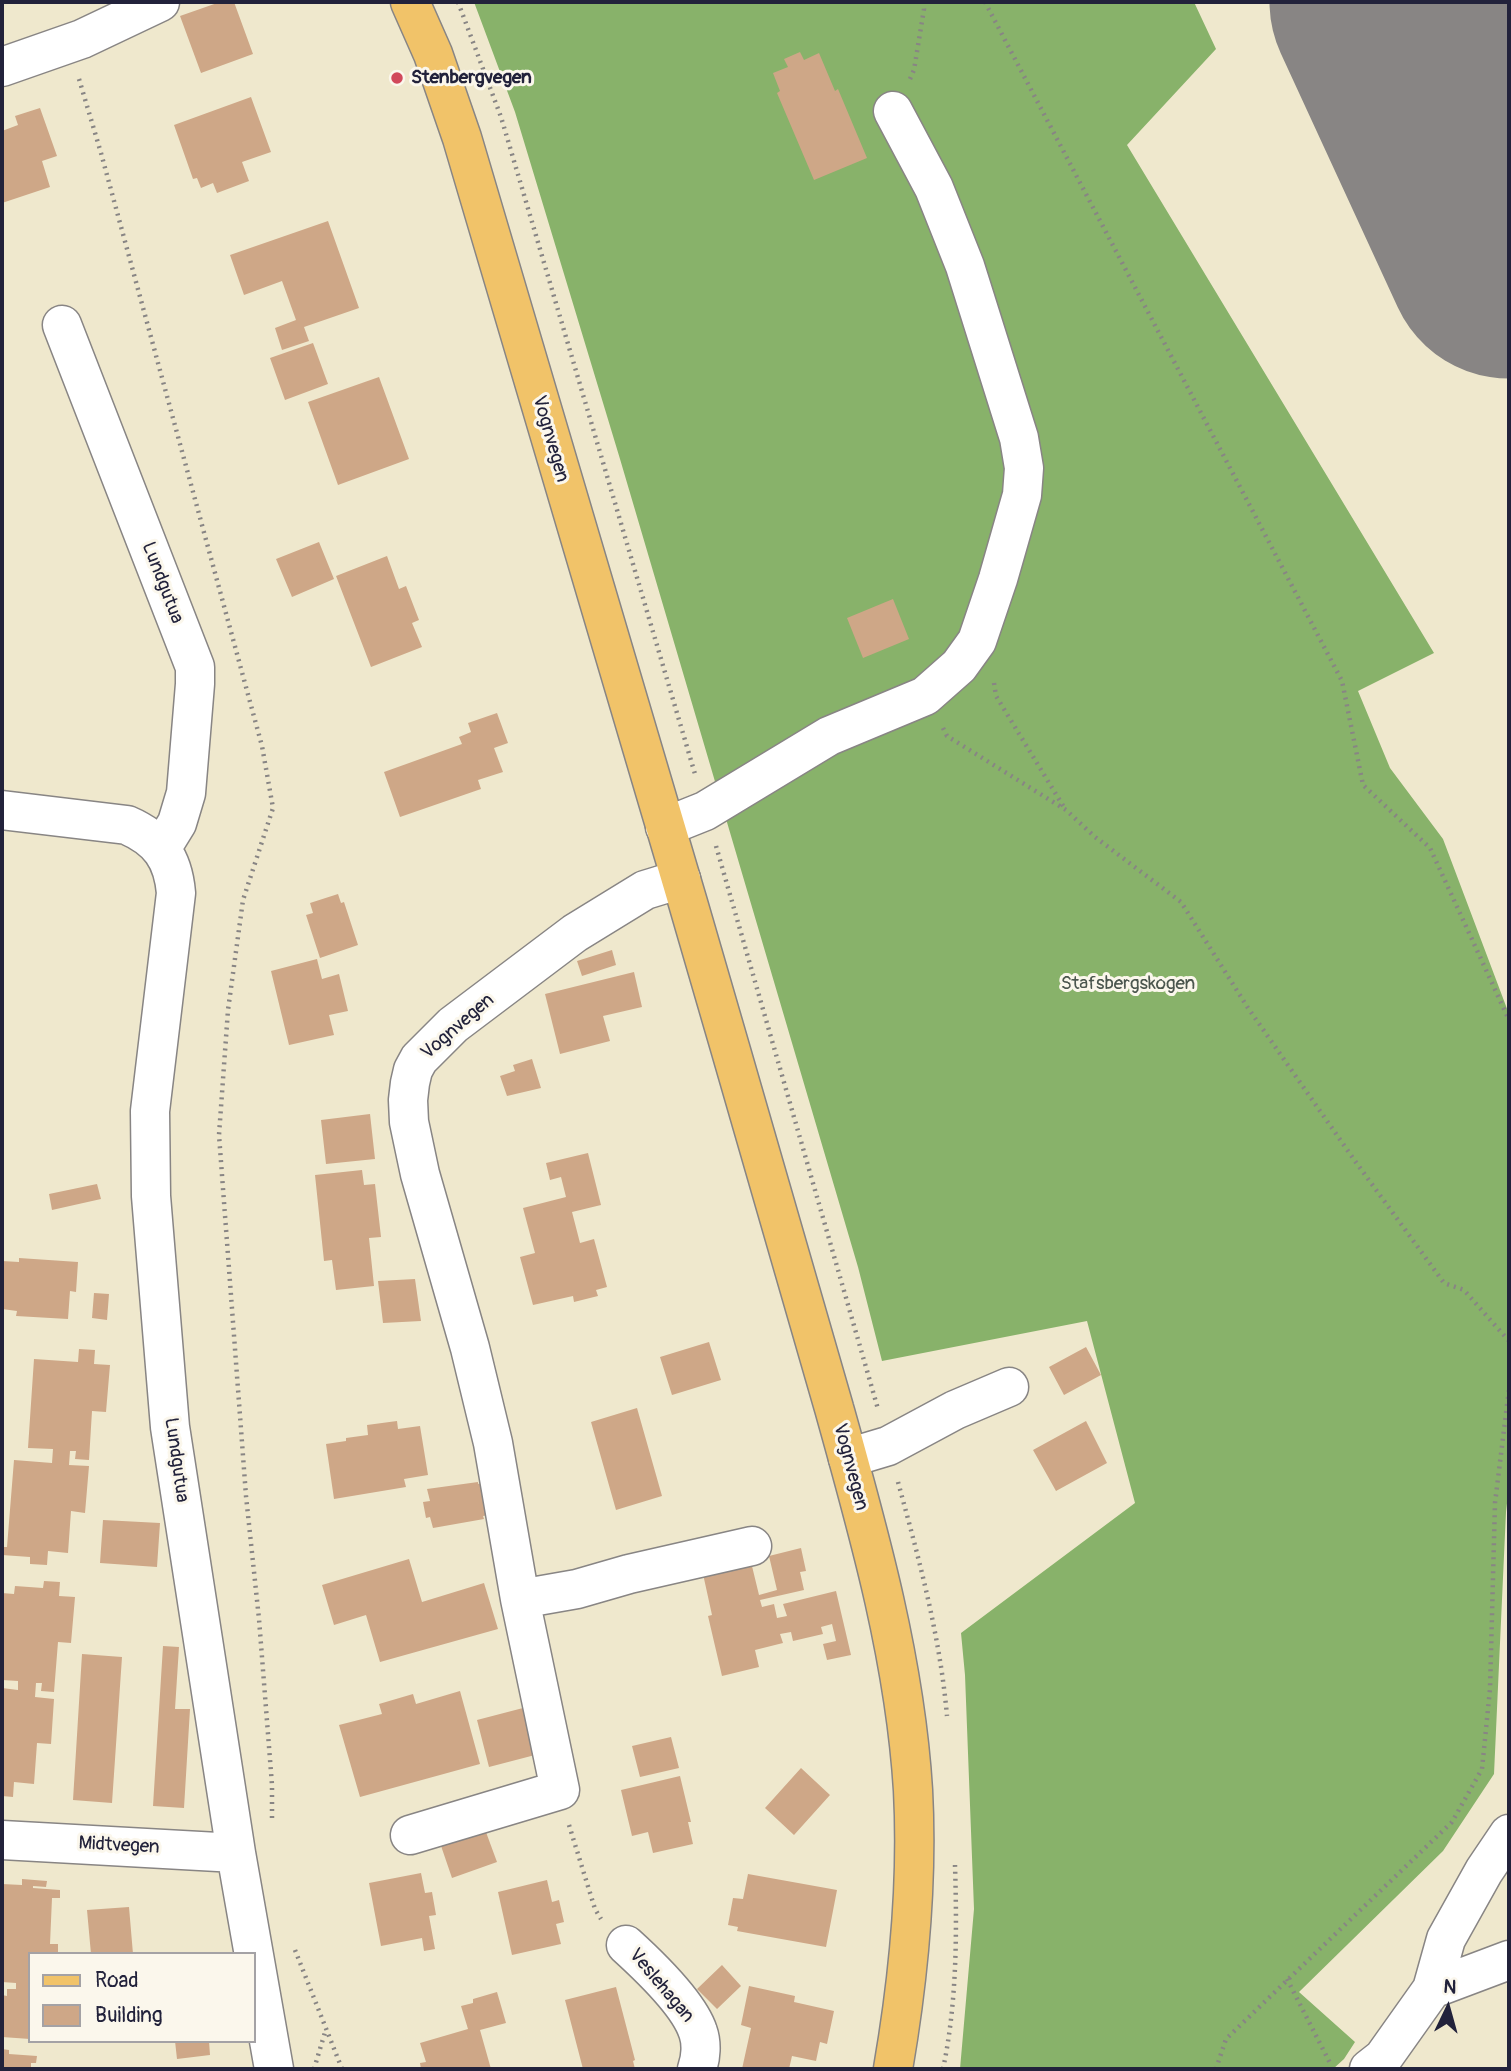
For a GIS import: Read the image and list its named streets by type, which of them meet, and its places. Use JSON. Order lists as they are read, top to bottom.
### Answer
{
  "streets": {
    "main road": ["Vognvegen"],
    "street": ["Lundgutua", "Midtvegen", "Veslehagan"]
  },
  "crossings": [
    ["Lundgutua", "Midtvegen"]
  ],
  "parks": ["Stafsbergskogen"],
  "places": ["Stenbergvegen"],
  "legend": ["Road", "Building"],
  "north": "top"
}
